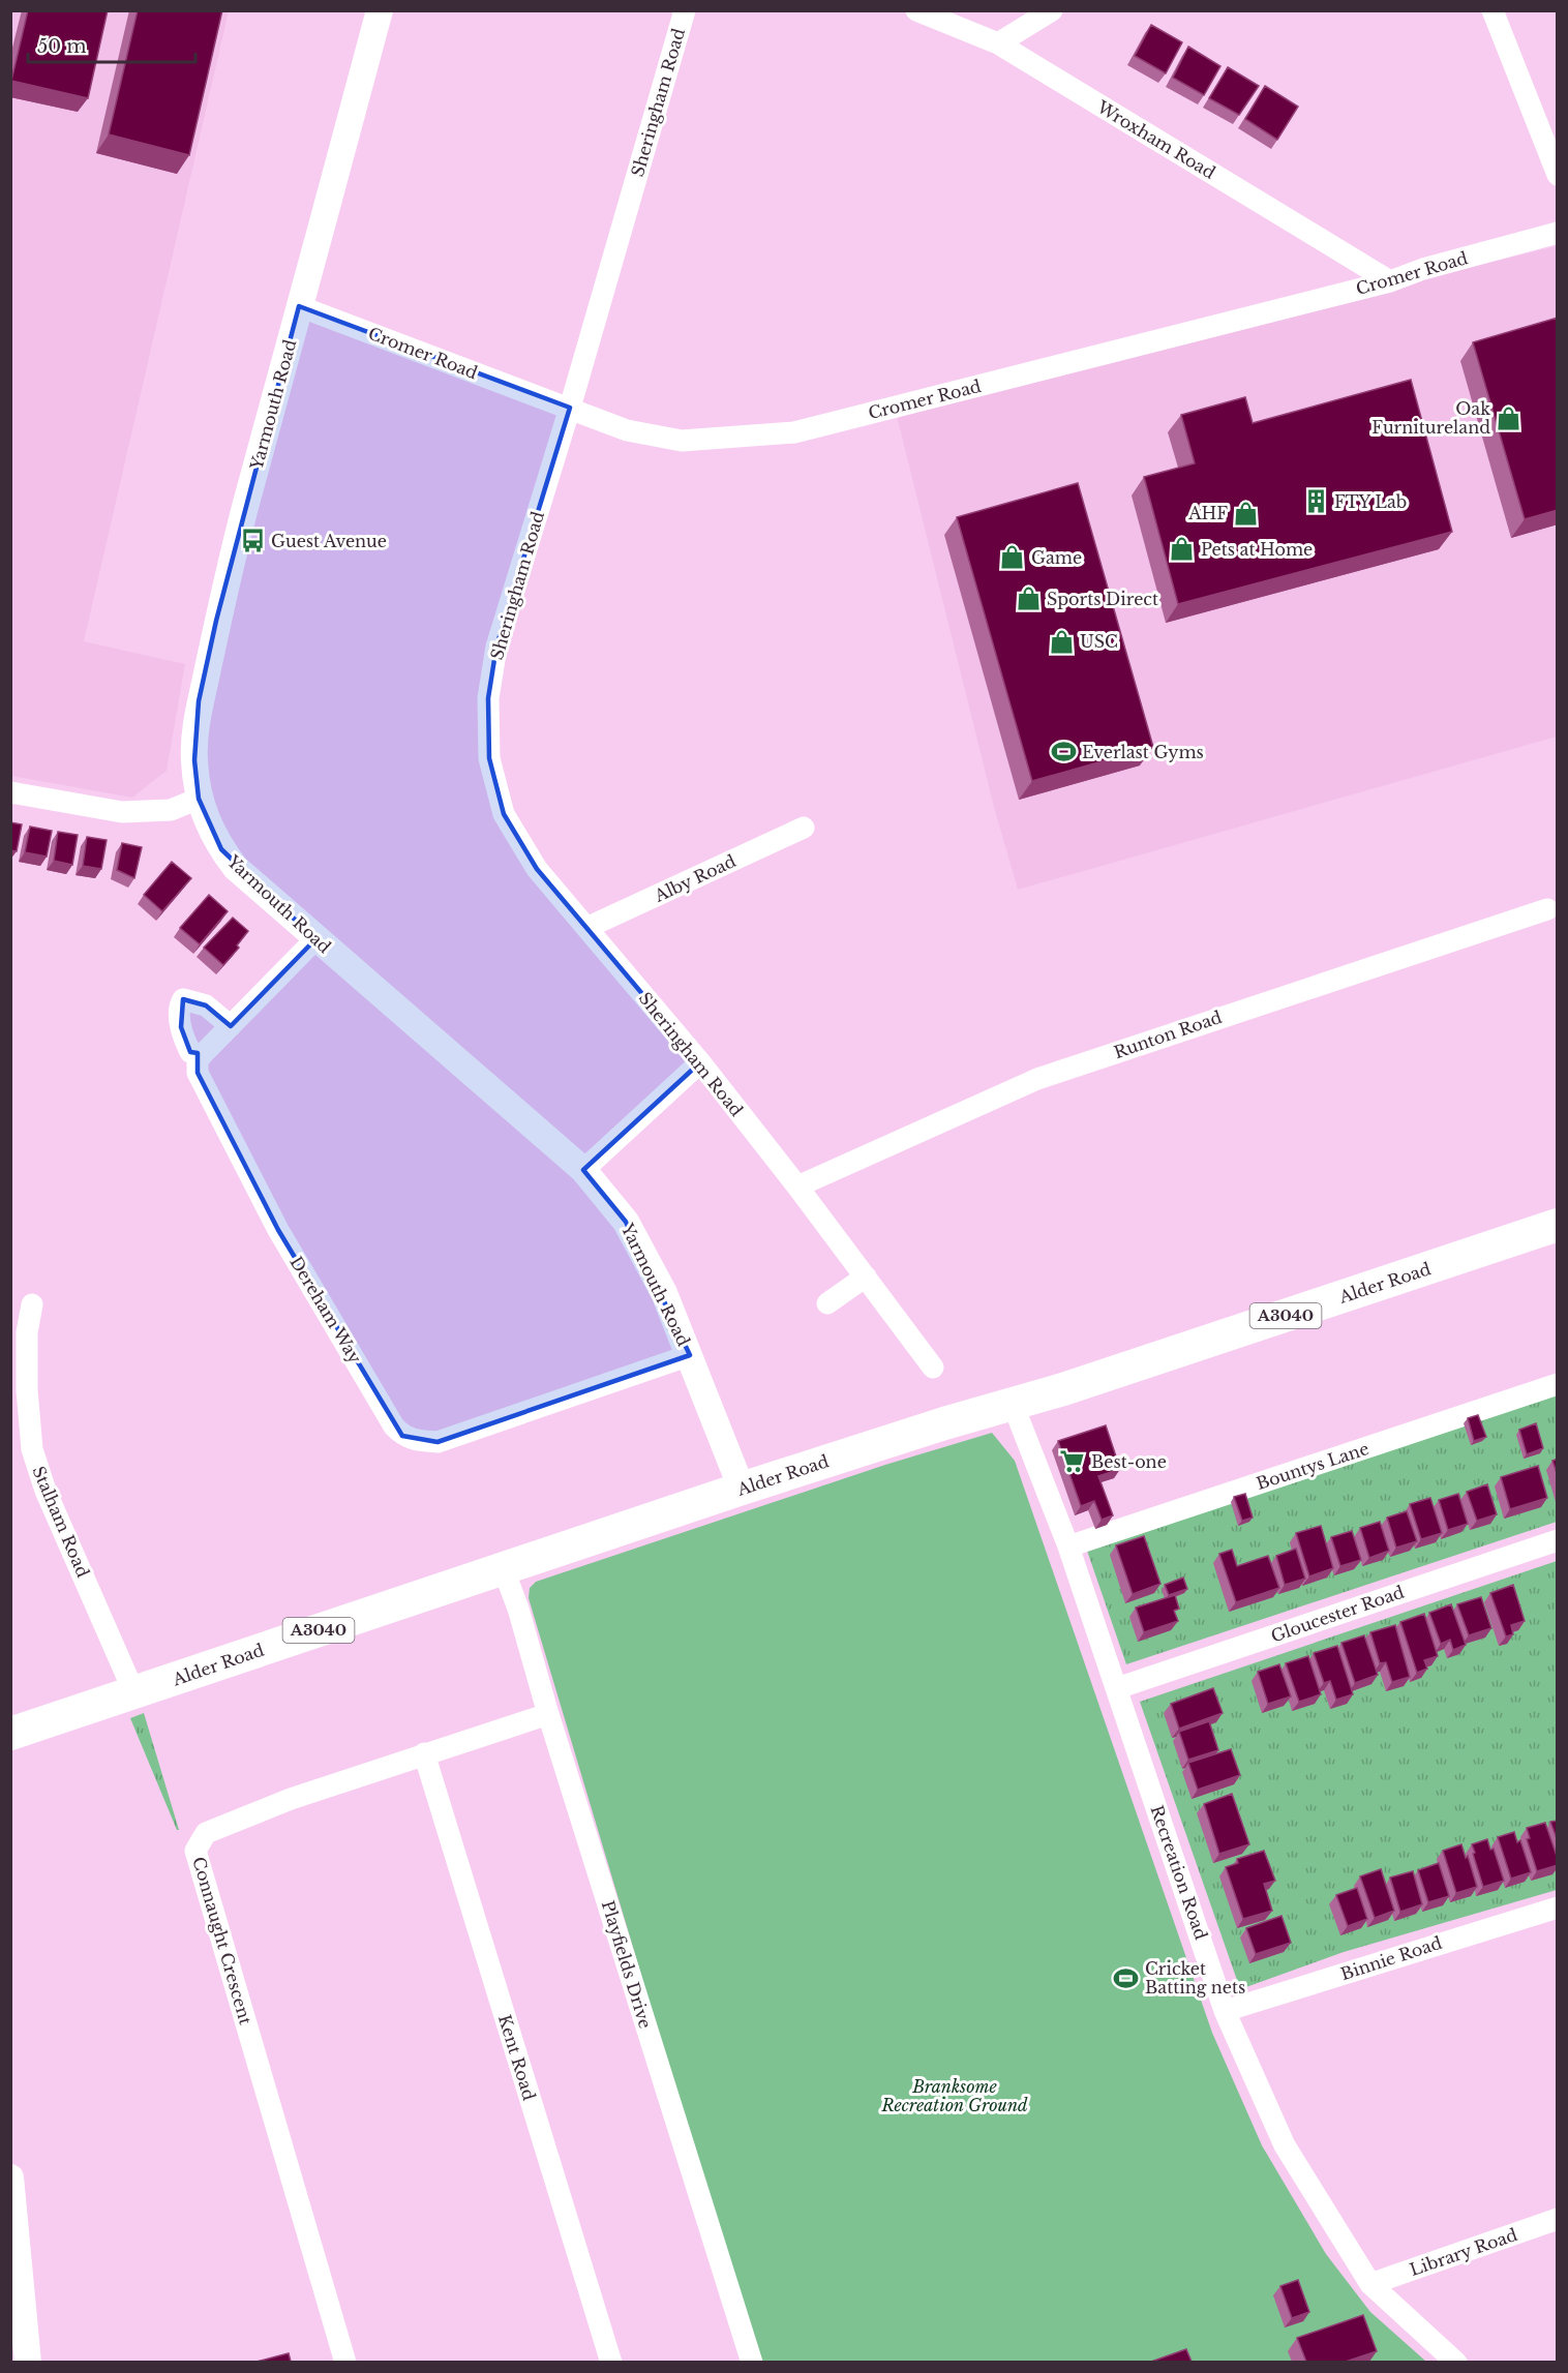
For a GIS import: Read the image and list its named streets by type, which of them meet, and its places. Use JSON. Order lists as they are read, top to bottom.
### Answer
{
  "streets": {
    "main road": ["Alder Road", "A3040"],
    "street": [
      "Sheringham Road",
      "Wroxham Road",
      "Cromer Road",
      "Yarmouth Road",
      "Alby Road",
      "Runton Road",
      "Dereham Way",
      "Bountys Lane",
      "Stalham Road",
      "Gloucester Road",
      "Recreation Road",
      "Connaught Crescent",
      "Binnie Road",
      "Playfields Drive",
      "Kent Road",
      "Library Road"
    ]
  },
  "crossings": [
    ["Sheringham Road", "Cromer Road"],
    ["Sheringham Road", "Alby Road"],
    ["Sheringham Road", "Runton Road"],
    ["Wroxham Road", "Cromer Road"],
    ["Cromer Road", "Yarmouth Road"],
    ["Yarmouth Road", "Alder Road"],
    ["Yarmouth Road", "Dereham Way"],
    ["Alder Road", "Stalham Road"],
    ["Alder Road", "Recreation Road"],
    ["Alder Road", "Playfields Drive"],
    ["Bountys Lane", "Recreation Road"],
    ["Gloucester Road", "Recreation Road"],
    ["Recreation Road", "Binnie Road"],
    ["Recreation Road", "Library Road"],
    ["Connaught Crescent", "Playfields Drive"],
    ["Connaught Crescent", "Kent Road"]
  ],
  "parks": ["Branksome Recreation Ground"],
  "places": {
    "shop": [
      "Oak Furnitureland",
      "AHF",
      "Pets at Home",
      "Game",
      "Sports Direct",
      "USC"
    ],
    "building": ["FTY Lab"],
    "bus stop": ["Guest Avenue"],
    "sports": ["Everlast Gyms", "Cricket Batting nets"],
    "supermarket": ["Best-one"]
  },
  "scale_bar": "50 m"
}
